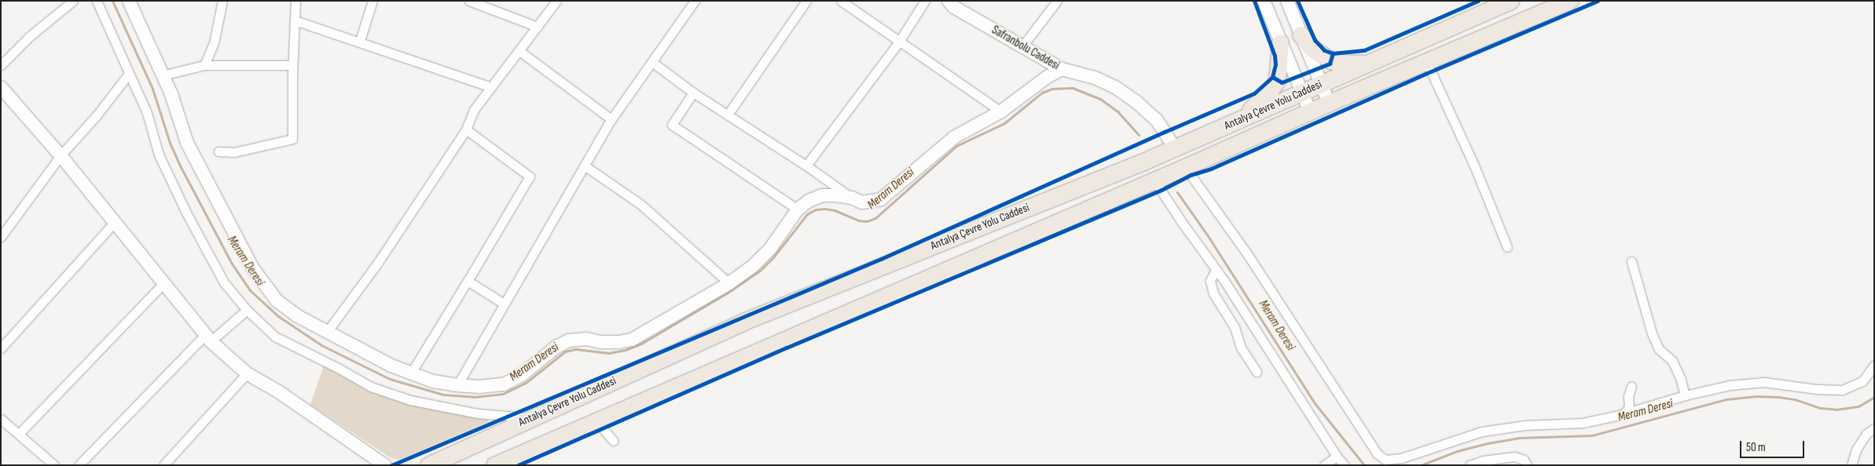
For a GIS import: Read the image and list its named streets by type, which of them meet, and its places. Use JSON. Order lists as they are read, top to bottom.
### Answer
{
  "streets": {
    "highway": ["Antalya Çevre Yolu Caddesi"],
    "street": ["Safranbolu Caddesi"]
  },
  "crossings": [
    ["Safranbolu Caddesi", "Antalya Çevre Yolu Caddesi"]
  ],
  "water": ["Meram Deresi"],
  "scale_bar": "50 m"
}
